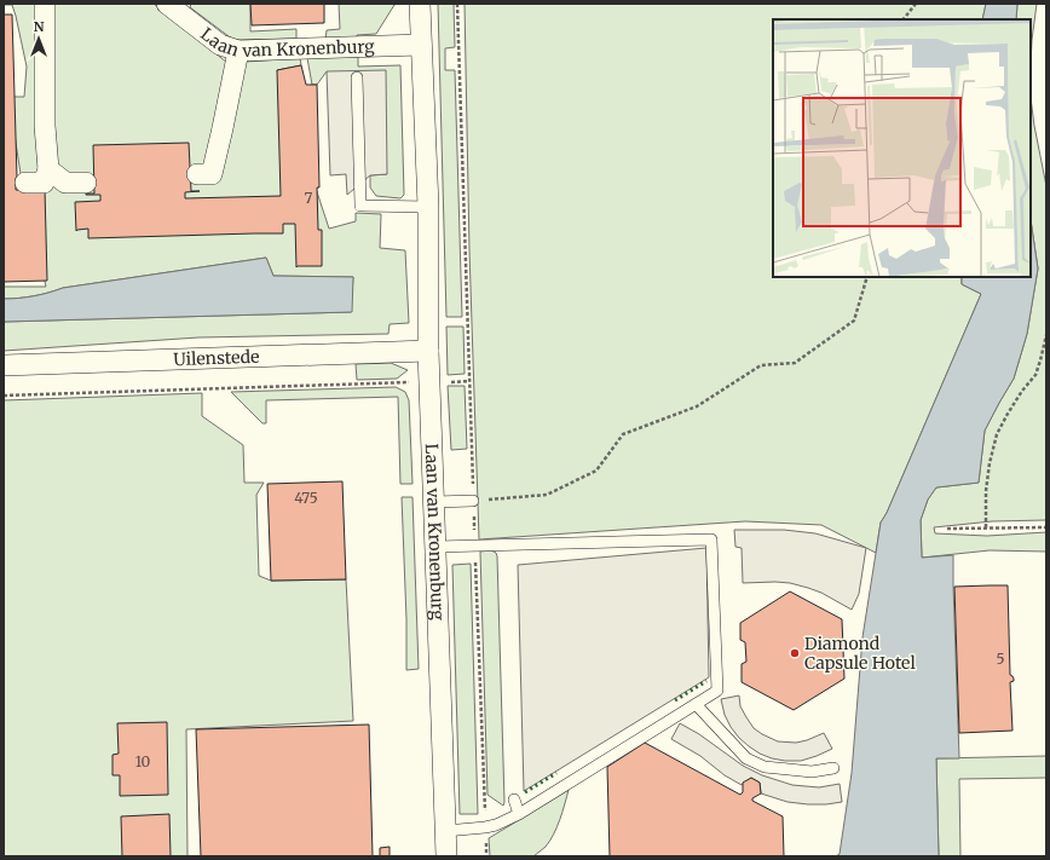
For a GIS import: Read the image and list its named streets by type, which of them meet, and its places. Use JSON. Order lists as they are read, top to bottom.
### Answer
{
  "streets": {
    "street": ["Laan van Kronenburg", "Uilenstede"]
  },
  "crossings": [
    ["Laan van Kronenburg", "Uilenstede"]
  ],
  "places": ["Diamond Capsule Hotel"],
  "house_numbers": [
    "7",
    "475",
    "5",
    "10"
  ],
  "north": "top"
}
